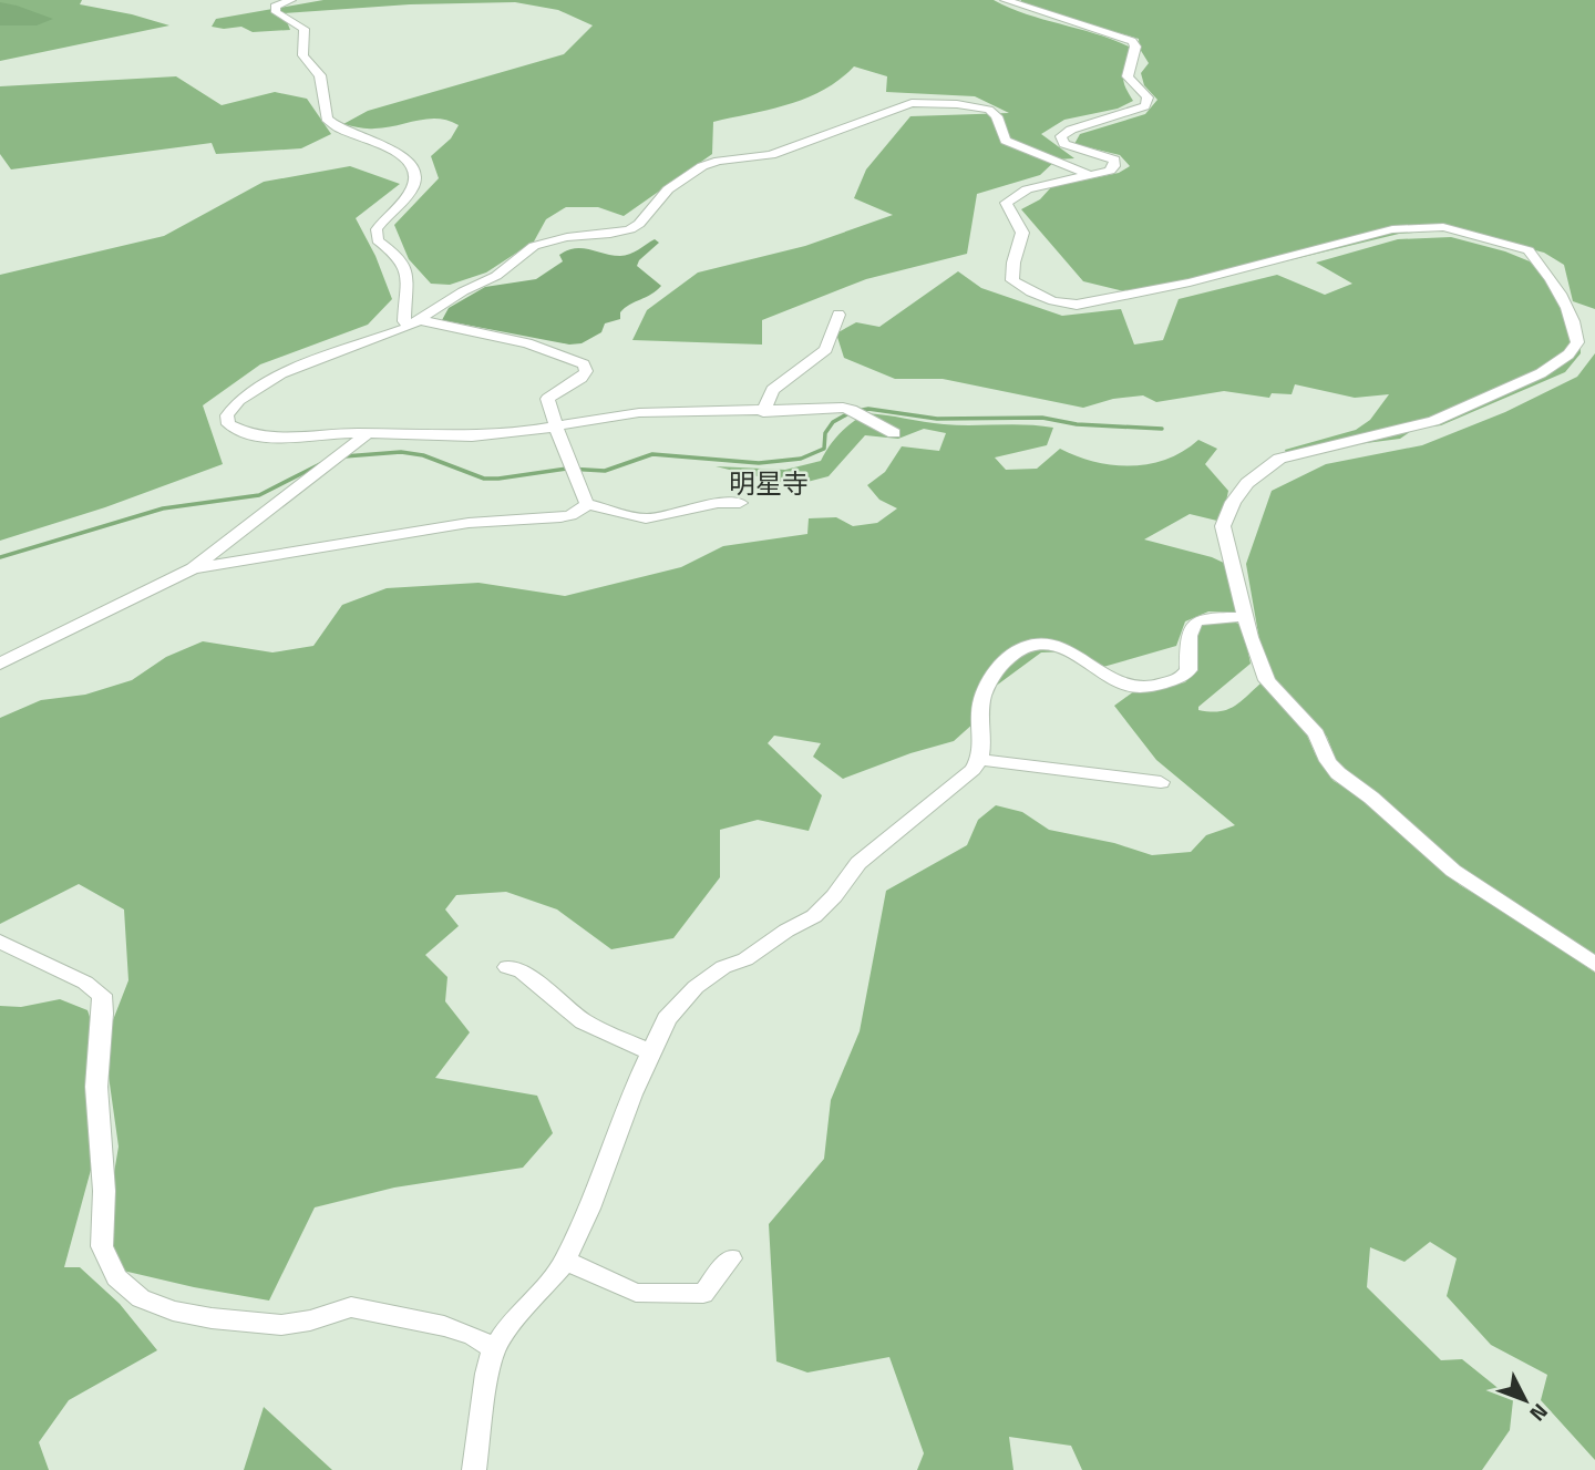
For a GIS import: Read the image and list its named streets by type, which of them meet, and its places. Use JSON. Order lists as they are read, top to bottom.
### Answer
{
  "districts": ["明星寺"],
  "north": "bottom right"
}
